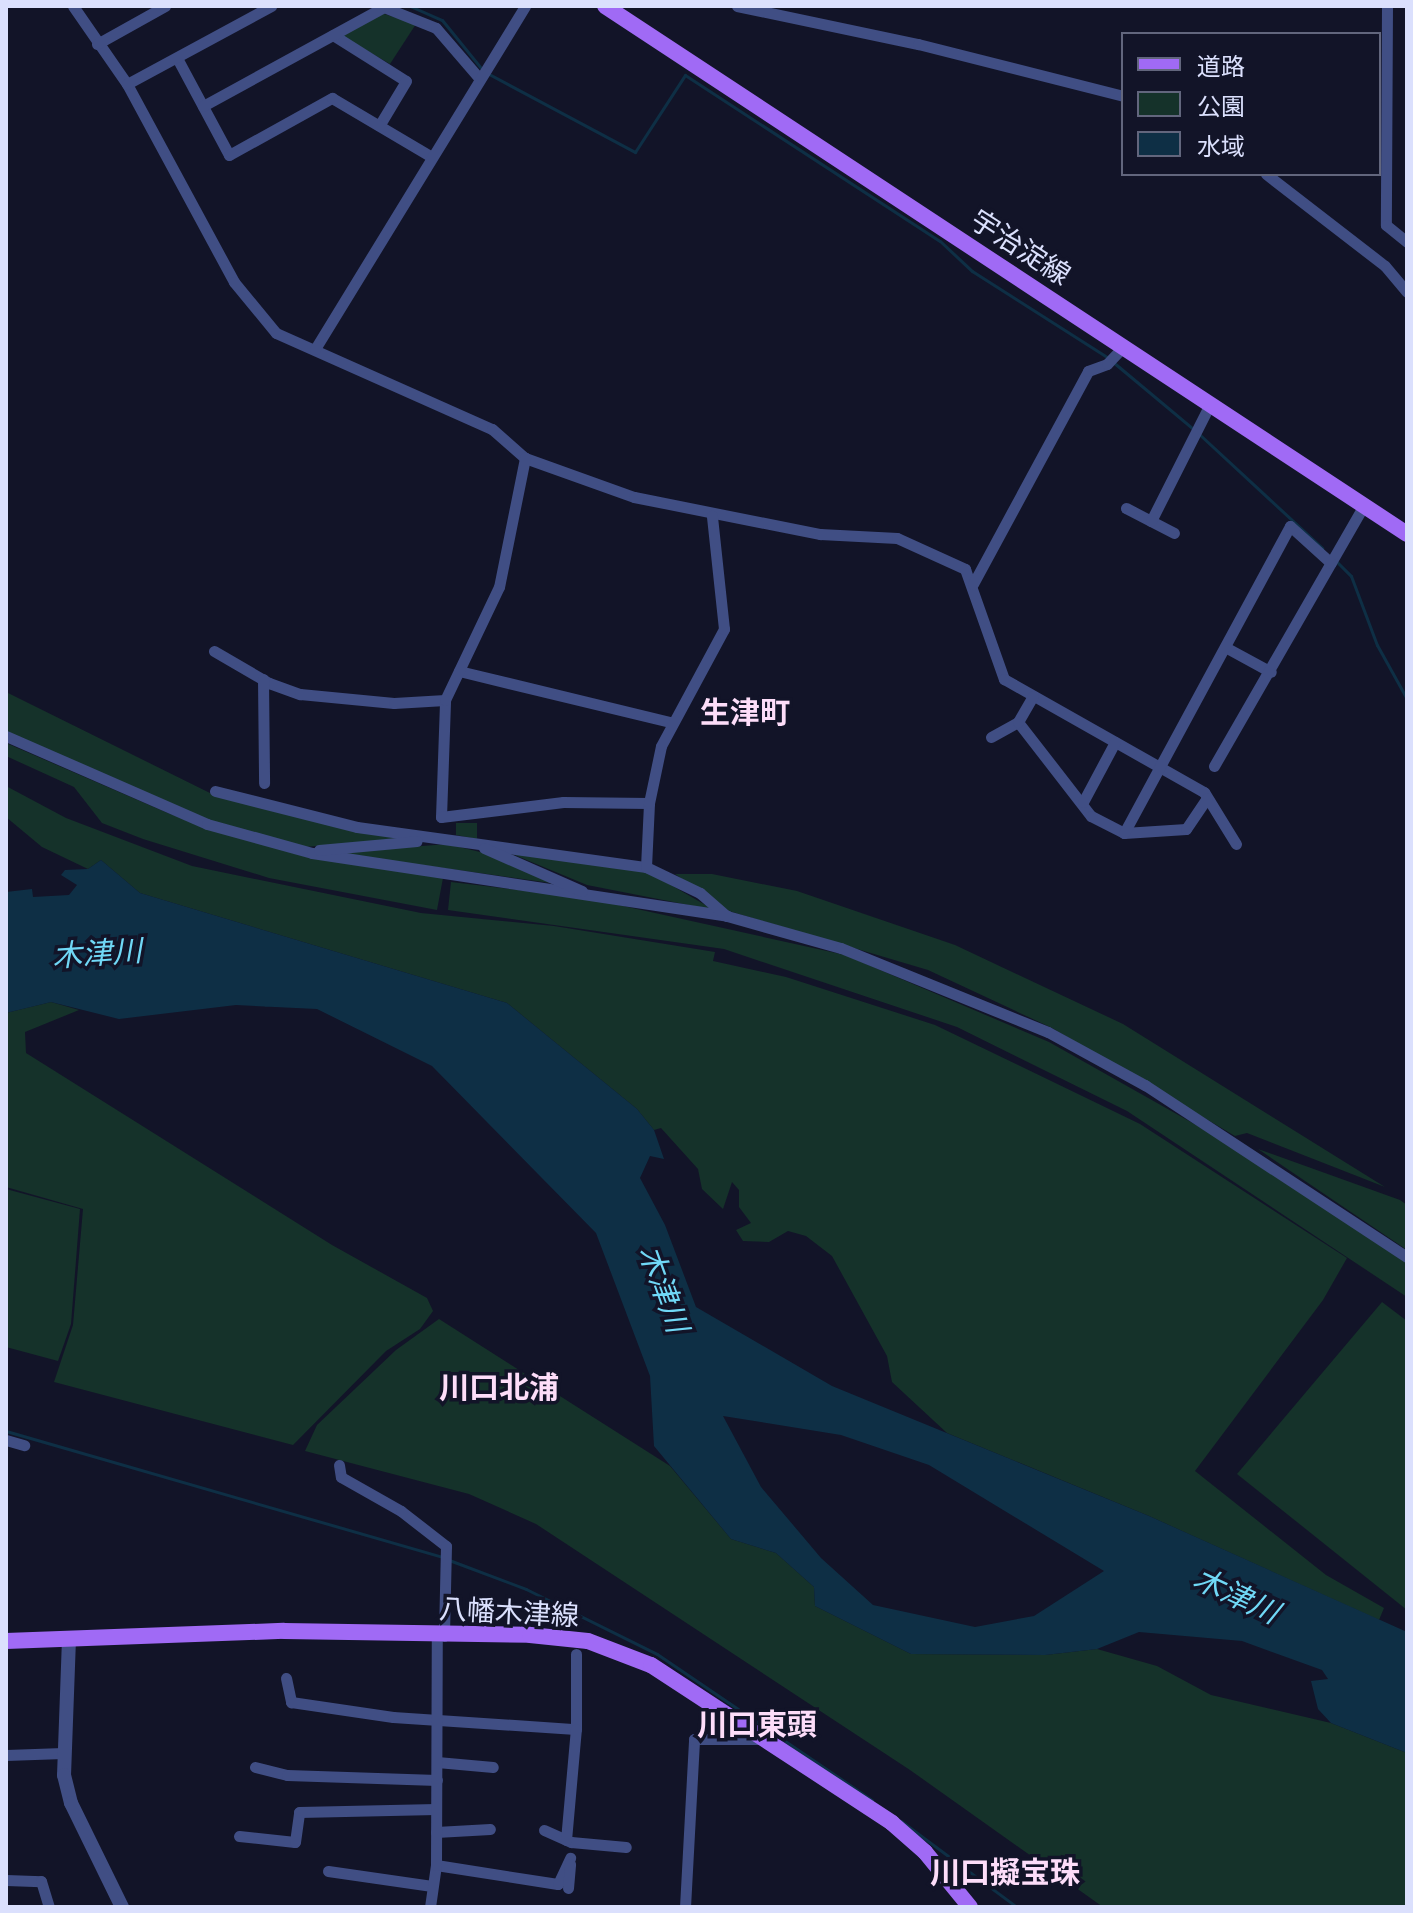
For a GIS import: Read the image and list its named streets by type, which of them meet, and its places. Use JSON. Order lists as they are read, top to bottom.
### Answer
{
  "streets": {
    "main road": ["宇治淀線", "八幡木津線"]
  },
  "districts": [
    "生津町",
    "川口北浦",
    "川口東頭",
    "川口擬宝珠"
  ],
  "water": ["木津川"],
  "legend": ["道路", "公園", "水域"]
}
